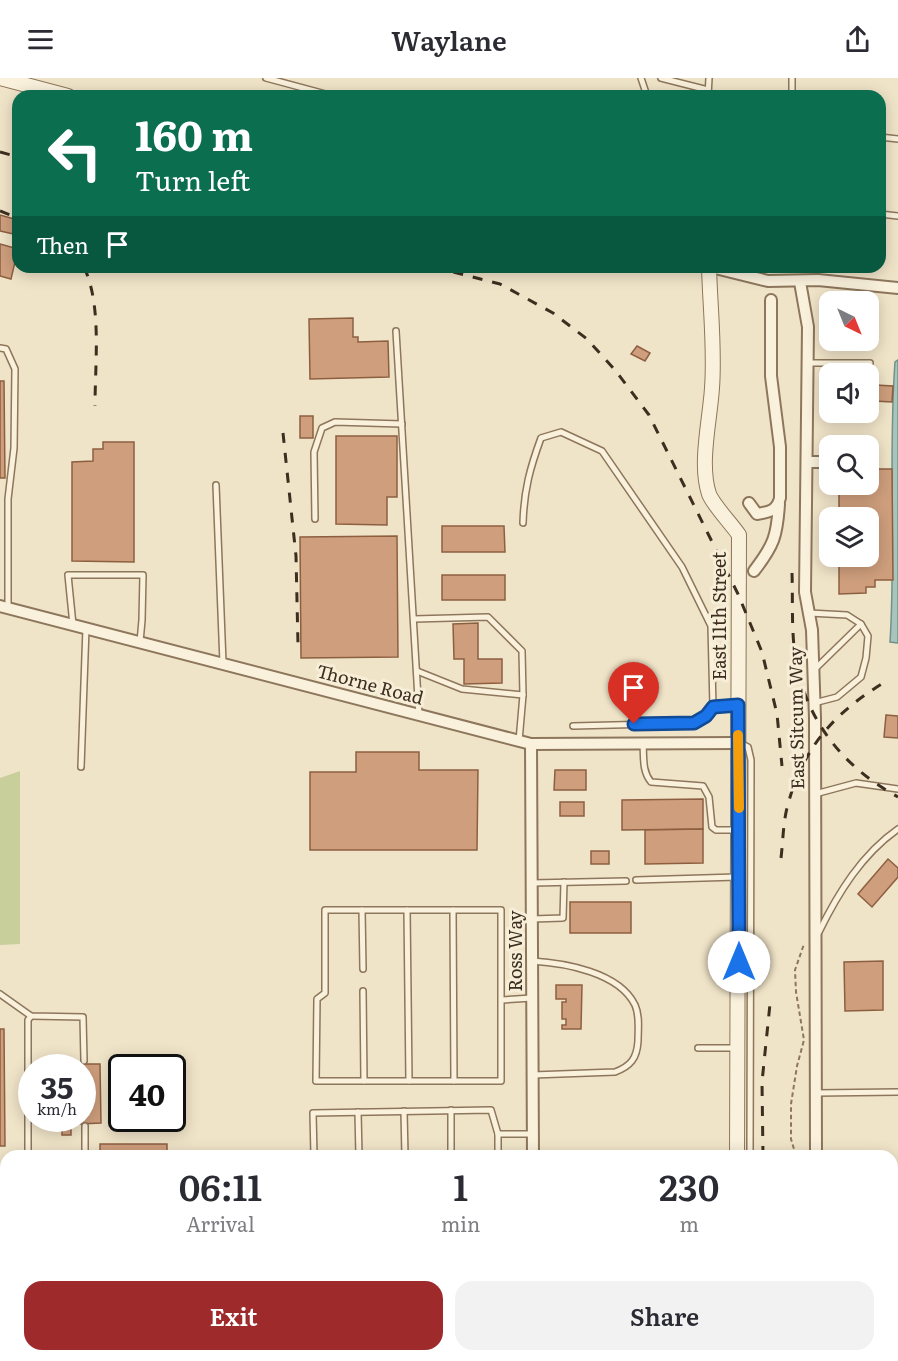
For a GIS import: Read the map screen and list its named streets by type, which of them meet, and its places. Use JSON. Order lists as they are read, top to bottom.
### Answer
{
  "streets": {
    "street": [
      "East 11th Street",
      "Thorne Road",
      "East Sitcum Way",
      "Ross Way"
    ]
  },
  "crossings": [
    ["East 11th Street", "Thorne Road"],
    ["Thorne Road", "Ross Way"]
  ],
  "north": "bottom right",
  "page": {
    "header": "Waylane",
    "turn": ["160 m", "Turn left"],
    "then": "Then",
    "speed": "35 km/h",
    "limit": "40",
    "eta": [
      "06:11",
      "Arrival",
      "1",
      "min",
      "230",
      "m"
    ],
    "buttons": ["Exit", "Share"]
  }
}
